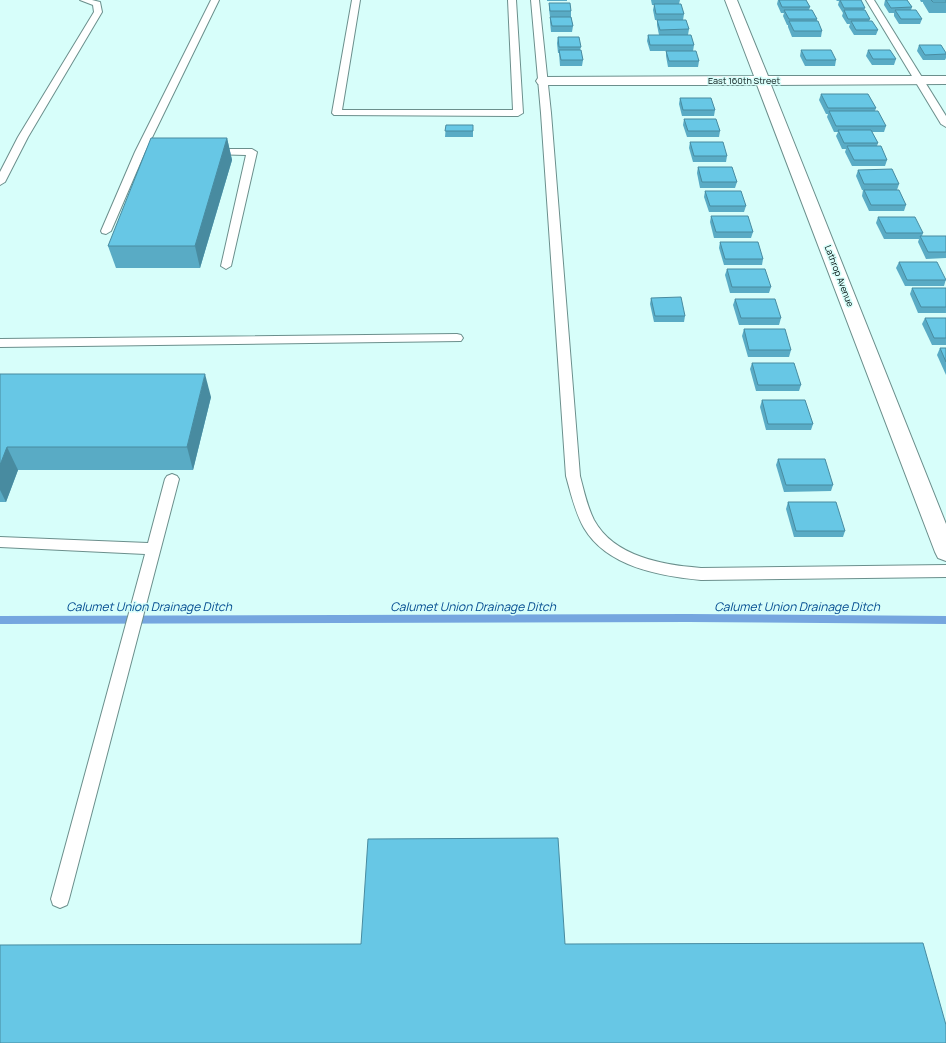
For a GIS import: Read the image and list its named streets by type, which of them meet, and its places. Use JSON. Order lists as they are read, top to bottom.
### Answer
{
  "streets": {
    "street": ["East 160th Street", "Lathrop Avenue"]
  },
  "crossings": [
    ["East 160th Street", "Lathrop Avenue"]
  ],
  "water": ["Calumet Union Drainage Ditch"]
}
